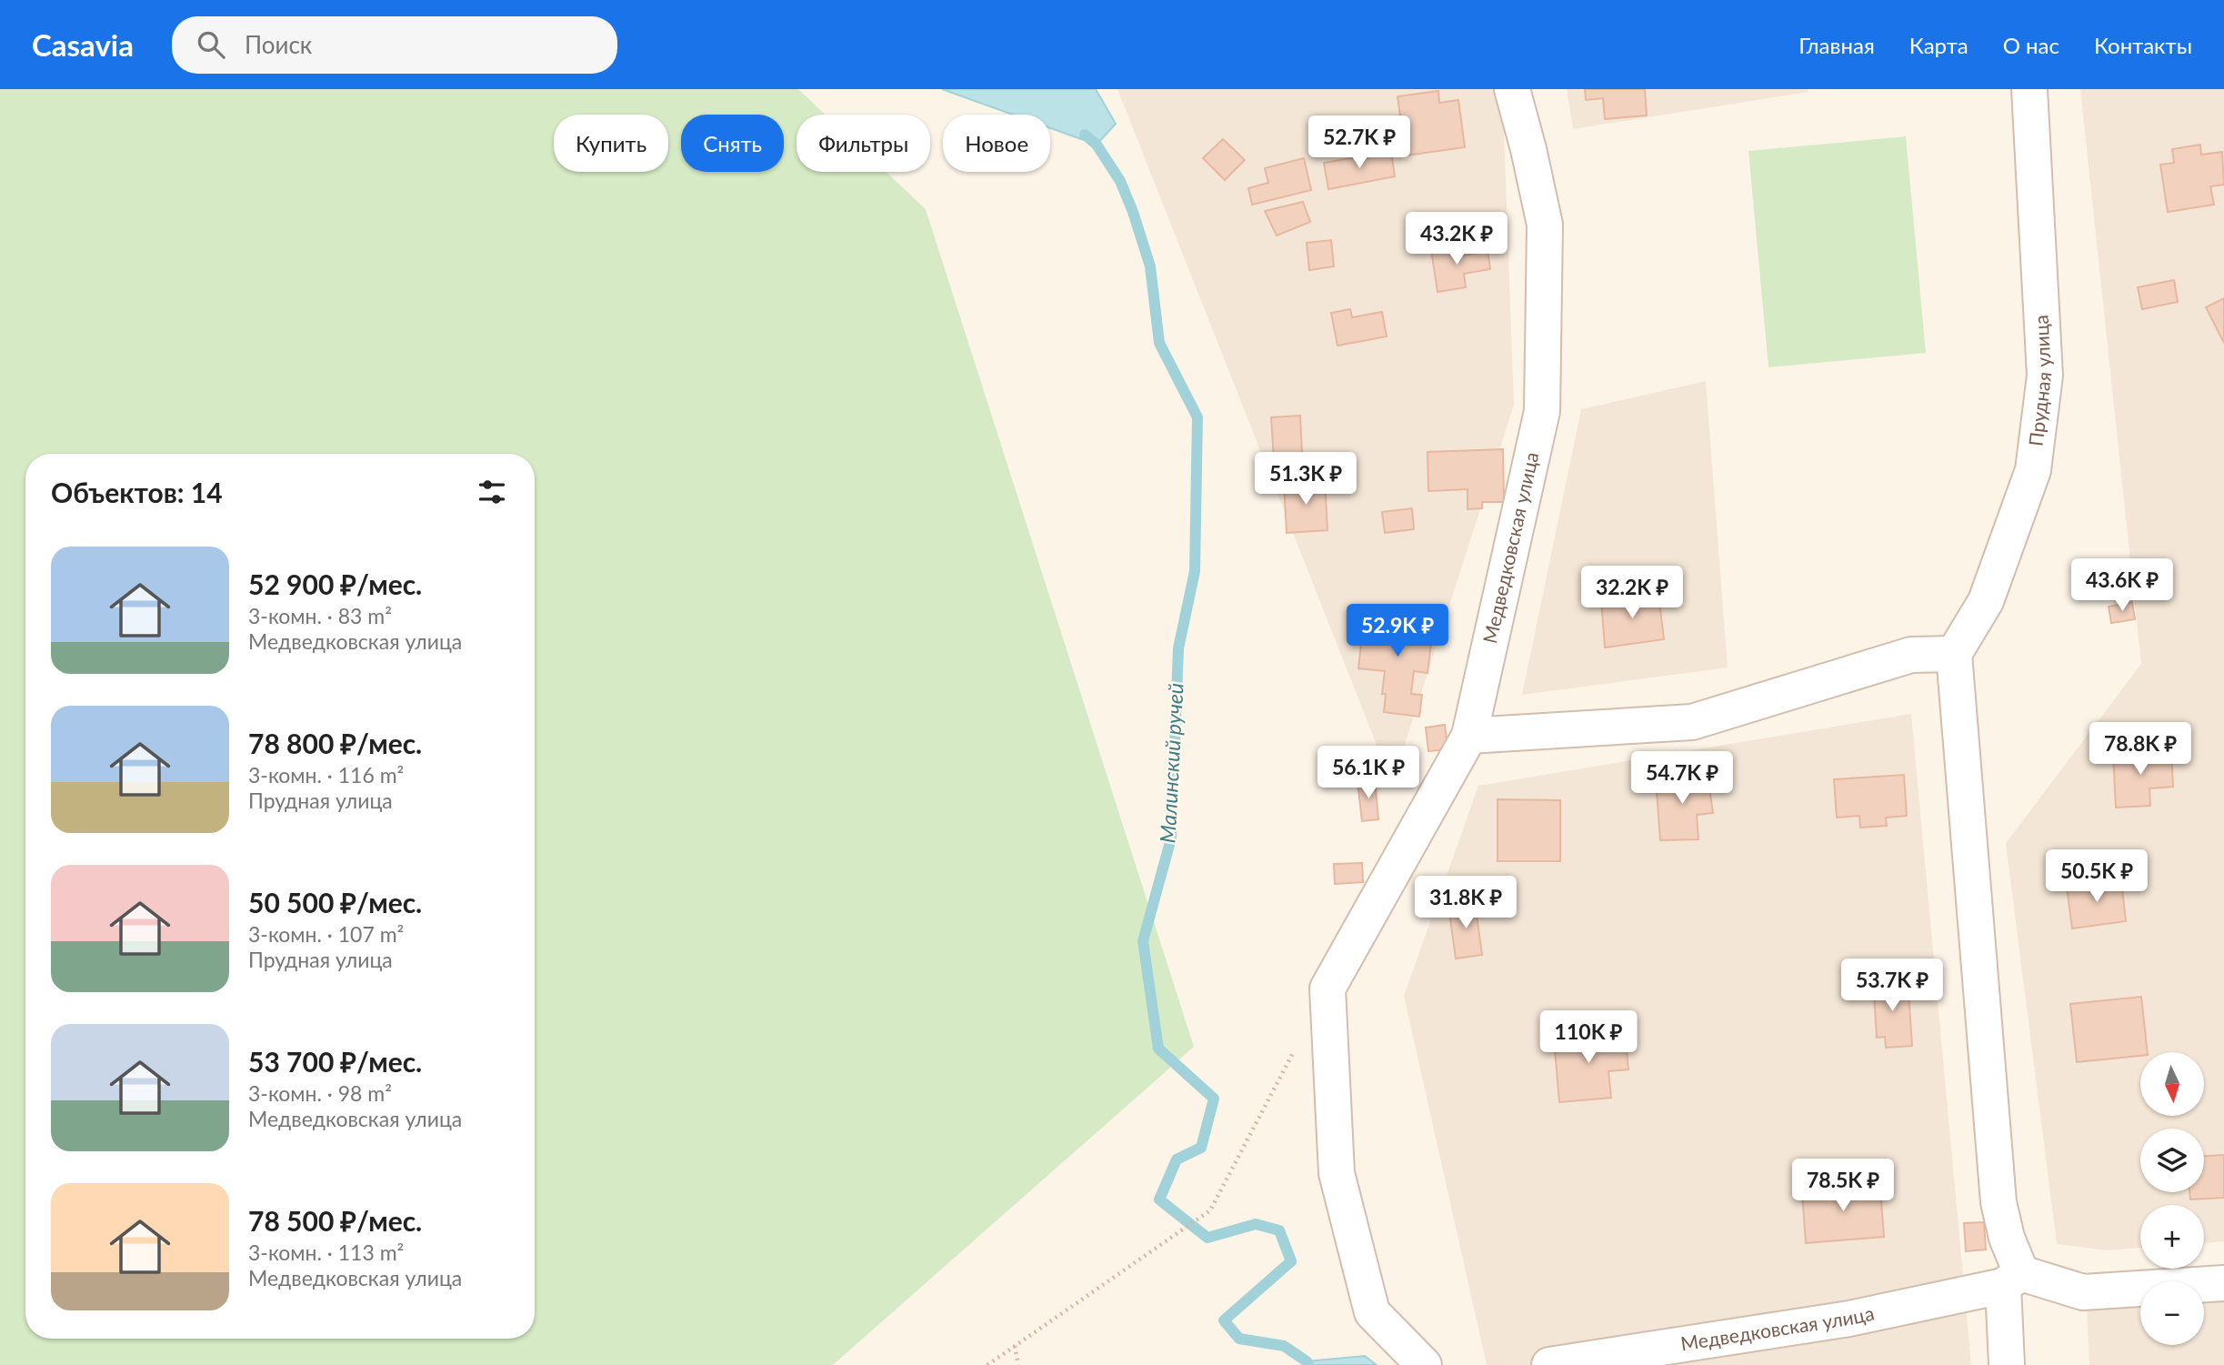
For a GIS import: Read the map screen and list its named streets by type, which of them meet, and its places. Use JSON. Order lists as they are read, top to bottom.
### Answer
{
  "streets": {
    "street": ["Прудная улица", "Медведковская улица"]
  },
  "water": ["Малинский ручей"],
  "north": "bottom",
  "page": {
    "header": "Casavia",
    "search": "Поиск",
    "nav": [
      "Главная",
      "Карта",
      "О нас",
      "Контакты"
    ],
    "chip": [
      "Купить",
      "Снять",
      "Фильтры",
      "Новое"
    ],
    "price": [
      "52.7K ₽",
      "43.2K ₽",
      "51.3K ₽",
      "43.6K ₽",
      "32.2K ₽",
      "52.9K ₽",
      "78.8K ₽",
      "56.1K ₽",
      "54.7K ₽",
      "50.5K ₽",
      "31.8K ₽",
      "53.7K ₽",
      "110K ₽",
      "78.5K ₽"
    ],
    "heading": "Объектов: 14",
    "list": [
      {
        "name": "52 900 ₽/мес.",
        "note": "3-комн. · 83 m² · Медведковская улица"
      },
      {
        "name": "78 800 ₽/мес.",
        "note": "3-комн. · 116 m² · Прудная улица"
      },
      {
        "name": "50 500 ₽/мес.",
        "note": "3-комн. · 107 m² · Прудная улица"
      },
      {
        "name": "53 700 ₽/мес.",
        "note": "3-комн. · 98 m² · Медведковская улица"
      },
      {
        "name": "78 500 ₽/мес.",
        "note": "3-комн. · 113 m² · Медведковская улица"
      }
    ],
    "map_buttons": ["+", "−"]
  }
}
